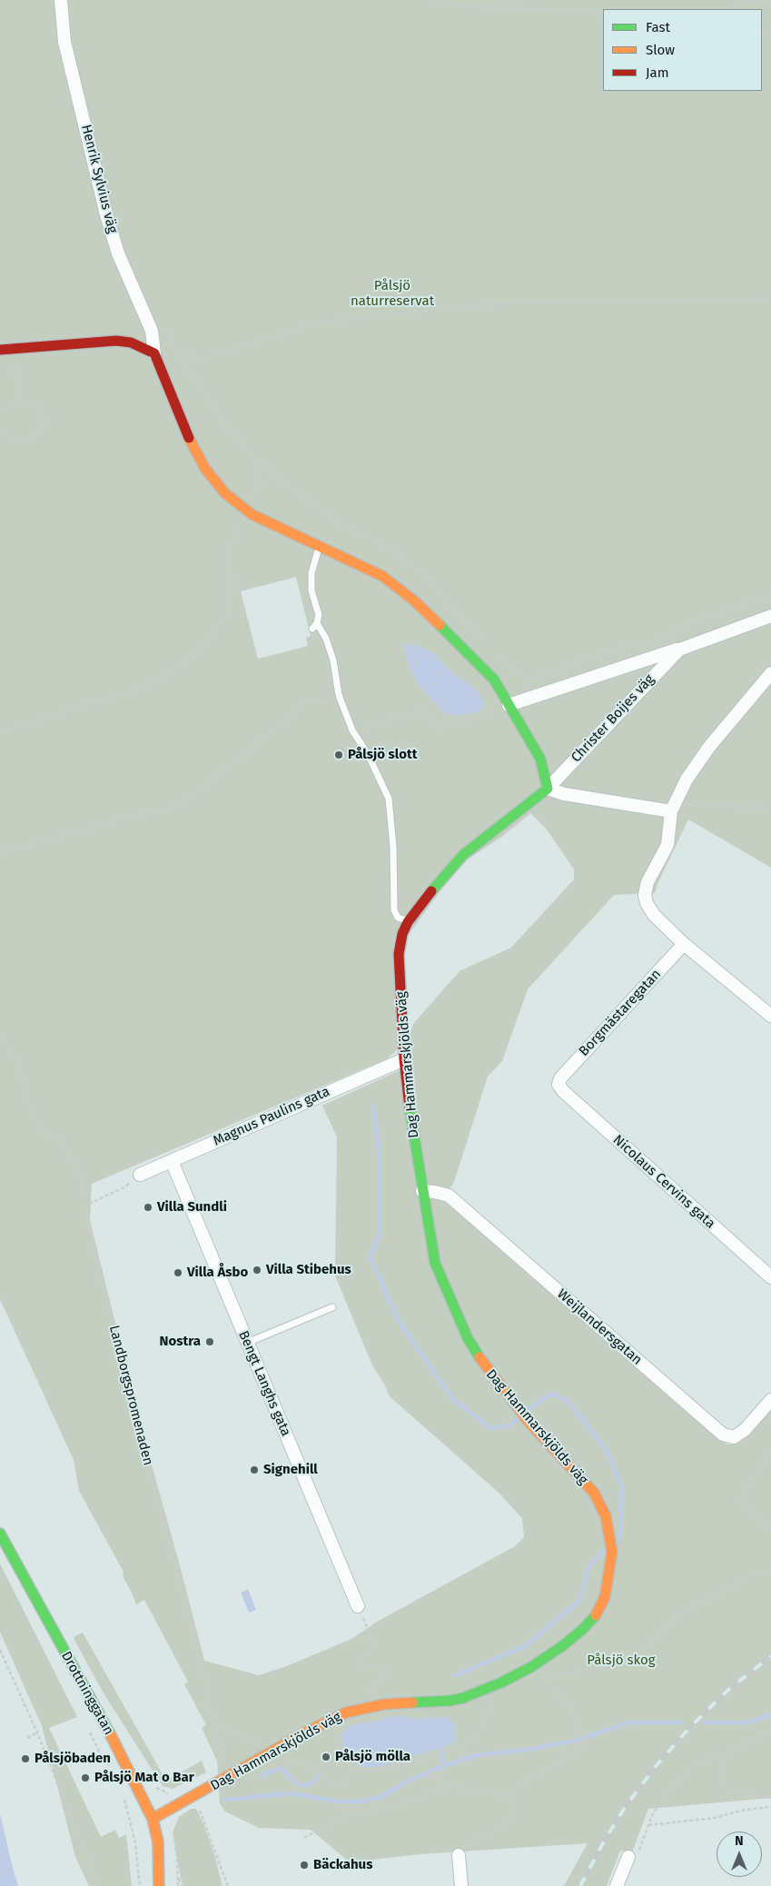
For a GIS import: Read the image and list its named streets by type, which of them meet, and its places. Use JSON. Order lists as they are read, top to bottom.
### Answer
{
  "streets": {
    "street": [
      "Henrik Sylvius väg",
      "Christer Boijes väg",
      "Borgmästaregatan",
      "Dag Hammarskjölds väg",
      "Magnus Paulins gata",
      "Nicolaus Cervins gata",
      "Weijlandersgatan",
      "Bengt Langhs gata",
      "Drottninggatan"
    ],
    "path": ["Landborgspromenaden"]
  },
  "crossings": [
    ["Christer Boijes väg", "Dag Hammarskjölds väg"],
    ["Borgmästaregatan", "Nicolaus Cervins gata"],
    ["Dag Hammarskjölds väg", "Magnus Paulins gata"],
    ["Dag Hammarskjölds väg", "Weijlandersgatan"],
    ["Dag Hammarskjölds väg", "Landborgspromenaden"],
    ["Dag Hammarskjölds väg", "Drottninggatan"],
    ["Magnus Paulins gata", "Bengt Langhs gata"]
  ],
  "parks": ["Pålsjö naturreservat", "Pålsjö skog"],
  "places": [
    "Pålsjö slott",
    "Villa Sundli",
    "Villa Stibehus",
    "Villa Åsbo",
    "Nostra",
    "Signehill",
    "Pålsjö mölla",
    "Pålsjöbaden",
    "Pålsjö Mat o Bar",
    "Bäckahus"
  ],
  "legend": ["Fast", "Slow", "Jam"],
  "north": "top"
}
